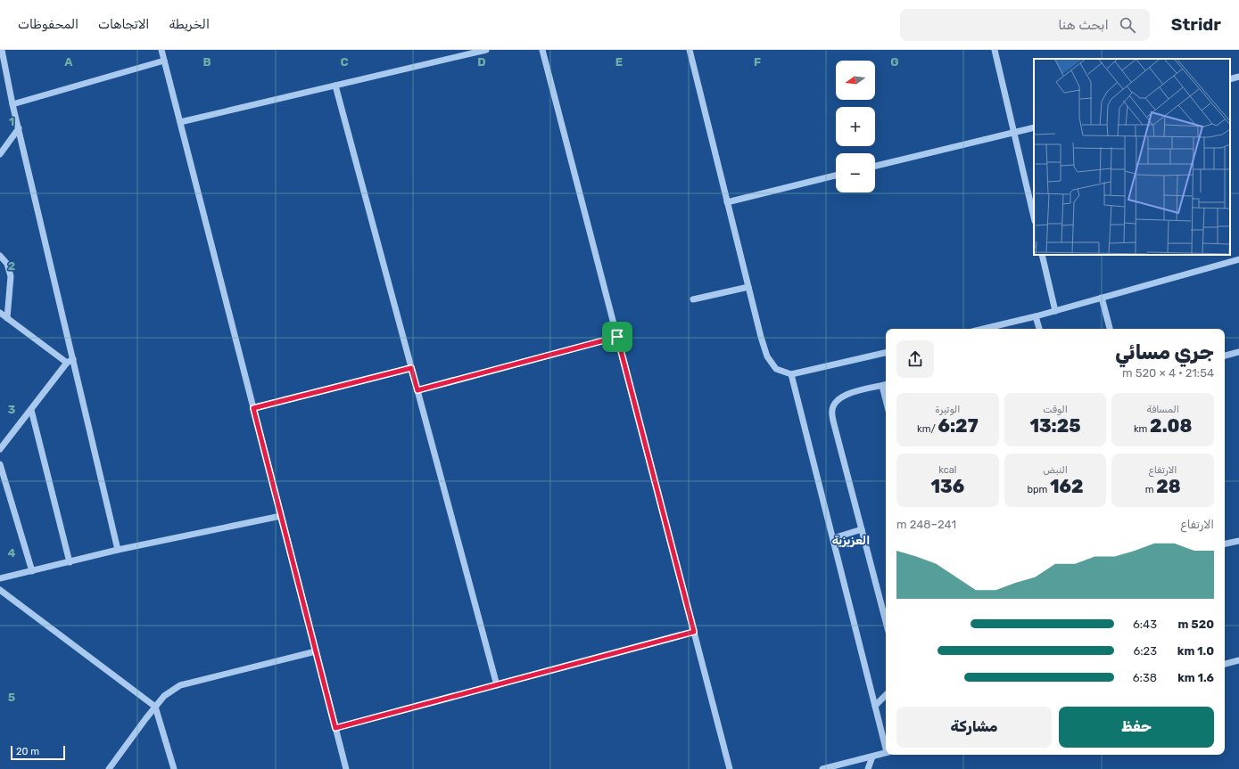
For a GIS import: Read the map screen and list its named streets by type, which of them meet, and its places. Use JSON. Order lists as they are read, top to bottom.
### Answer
{
  "districts": ["العزيزية"],
  "scale_bar": "20 m",
  "north": "left",
  "page": {
    "header": "Stridr",
    "search": "ابحث هنا",
    "nav": ["الخريطة", "الاتجاهات", "المحفوظات"],
    "map_buttons": ["+", "−"],
    "heading": ["جري مسائي", "21:54 · 4 × 520 m"],
    "stats": [
      ["المسافة", "2.08 km"],
      ["الوقت", "13:25"],
      ["الوتيرة", "6:27 /km"],
      ["الارتفاع", "28 m"],
      ["النبض", "162 bpm"],
      ["kcal", "136"]
    ],
    "chart": ["الارتفاع", "241–248 m"],
    "list": [
      {
        "name": "520 m",
        "note": "6:43"
      },
      {
        "name": "1.0 km",
        "note": "6:23"
      },
      {
        "name": "1.6 km",
        "note": "6:38"
      }
    ],
    "buttons": ["حفظ", "مشاركة"],
    "scale": "20 m"
  },
  "grid": {
    "columns": [
      "A",
      "B",
      "C",
      "D",
      "E",
      "F",
      "G"
    ],
    "rows": [
      "1",
      "2",
      "3",
      "4",
      "5"
    ]
  }
}
